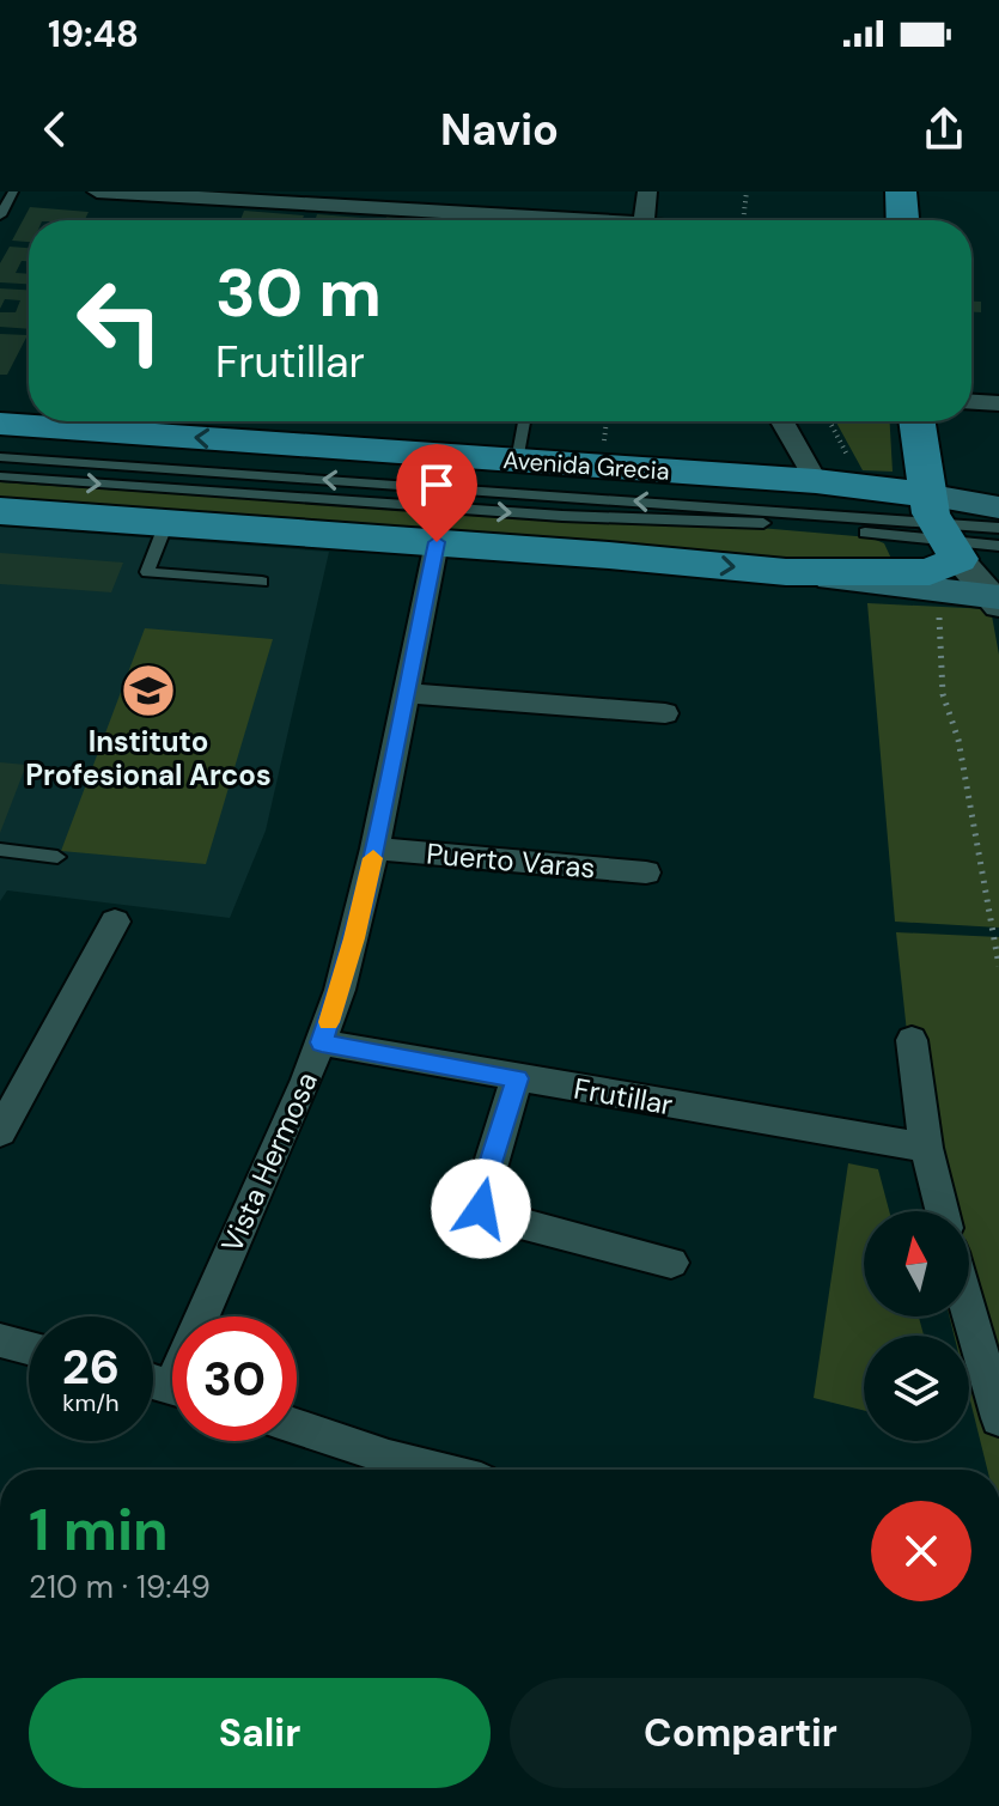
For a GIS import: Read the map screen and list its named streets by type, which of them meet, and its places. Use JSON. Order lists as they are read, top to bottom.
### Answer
{
  "streets": {
    "main road": ["Avenida Grecia"],
    "street": ["Puerto Varas", "Frutillar", "Vista Hermosa"]
  },
  "crossings": [
    ["Puerto Varas", "Vista Hermosa"],
    ["Frutillar", "Vista Hermosa"]
  ],
  "places": {
    "school or university": ["Instituto Profesional Arcos"]
  },
  "north": "top",
  "page": {
    "status": "19:48",
    "header": "Navio",
    "turn": ["30 m", "Frutillar"],
    "speed": "26 km/h",
    "limit": "30",
    "heading": ["1 min", "210 m · 19:49"],
    "buttons": ["Salir", "Compartir"]
  }
}
